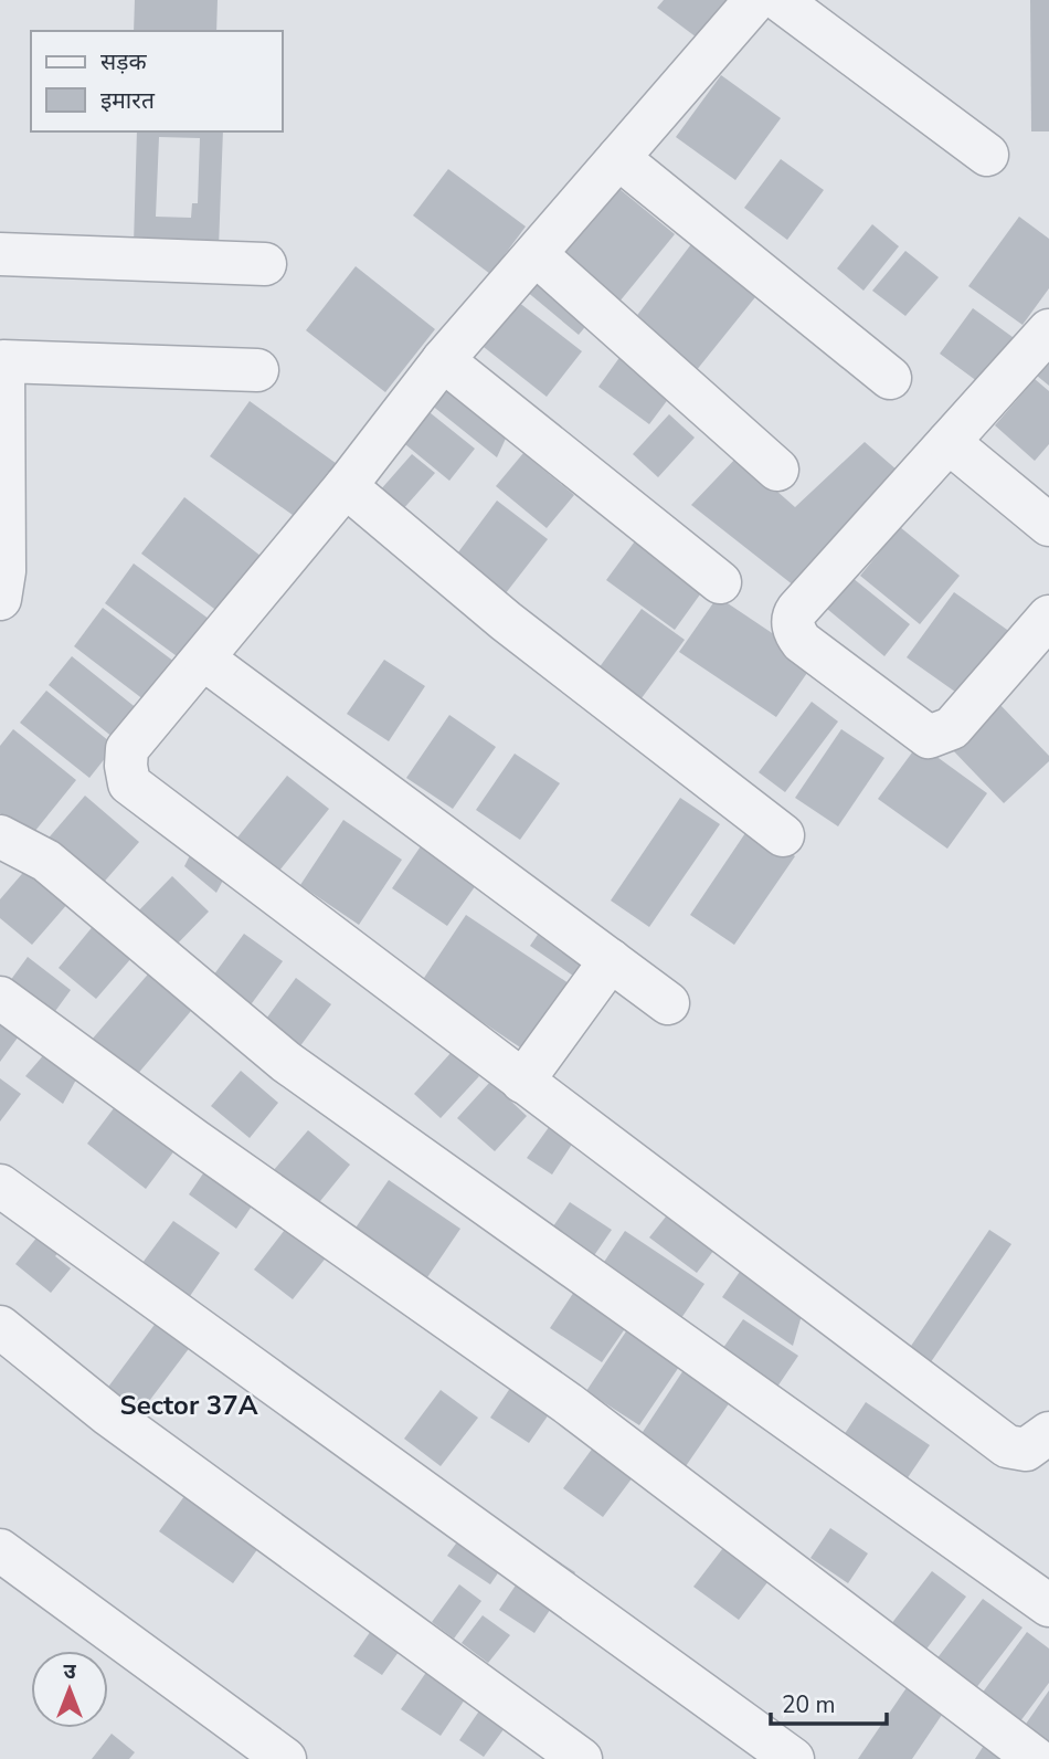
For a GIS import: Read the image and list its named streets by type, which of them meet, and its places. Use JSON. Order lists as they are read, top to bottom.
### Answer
{
  "districts": ["Sector 37A"],
  "legend": ["सड़क", "इमारत"],
  "scale_bar": "20 m",
  "north": "top"
}
